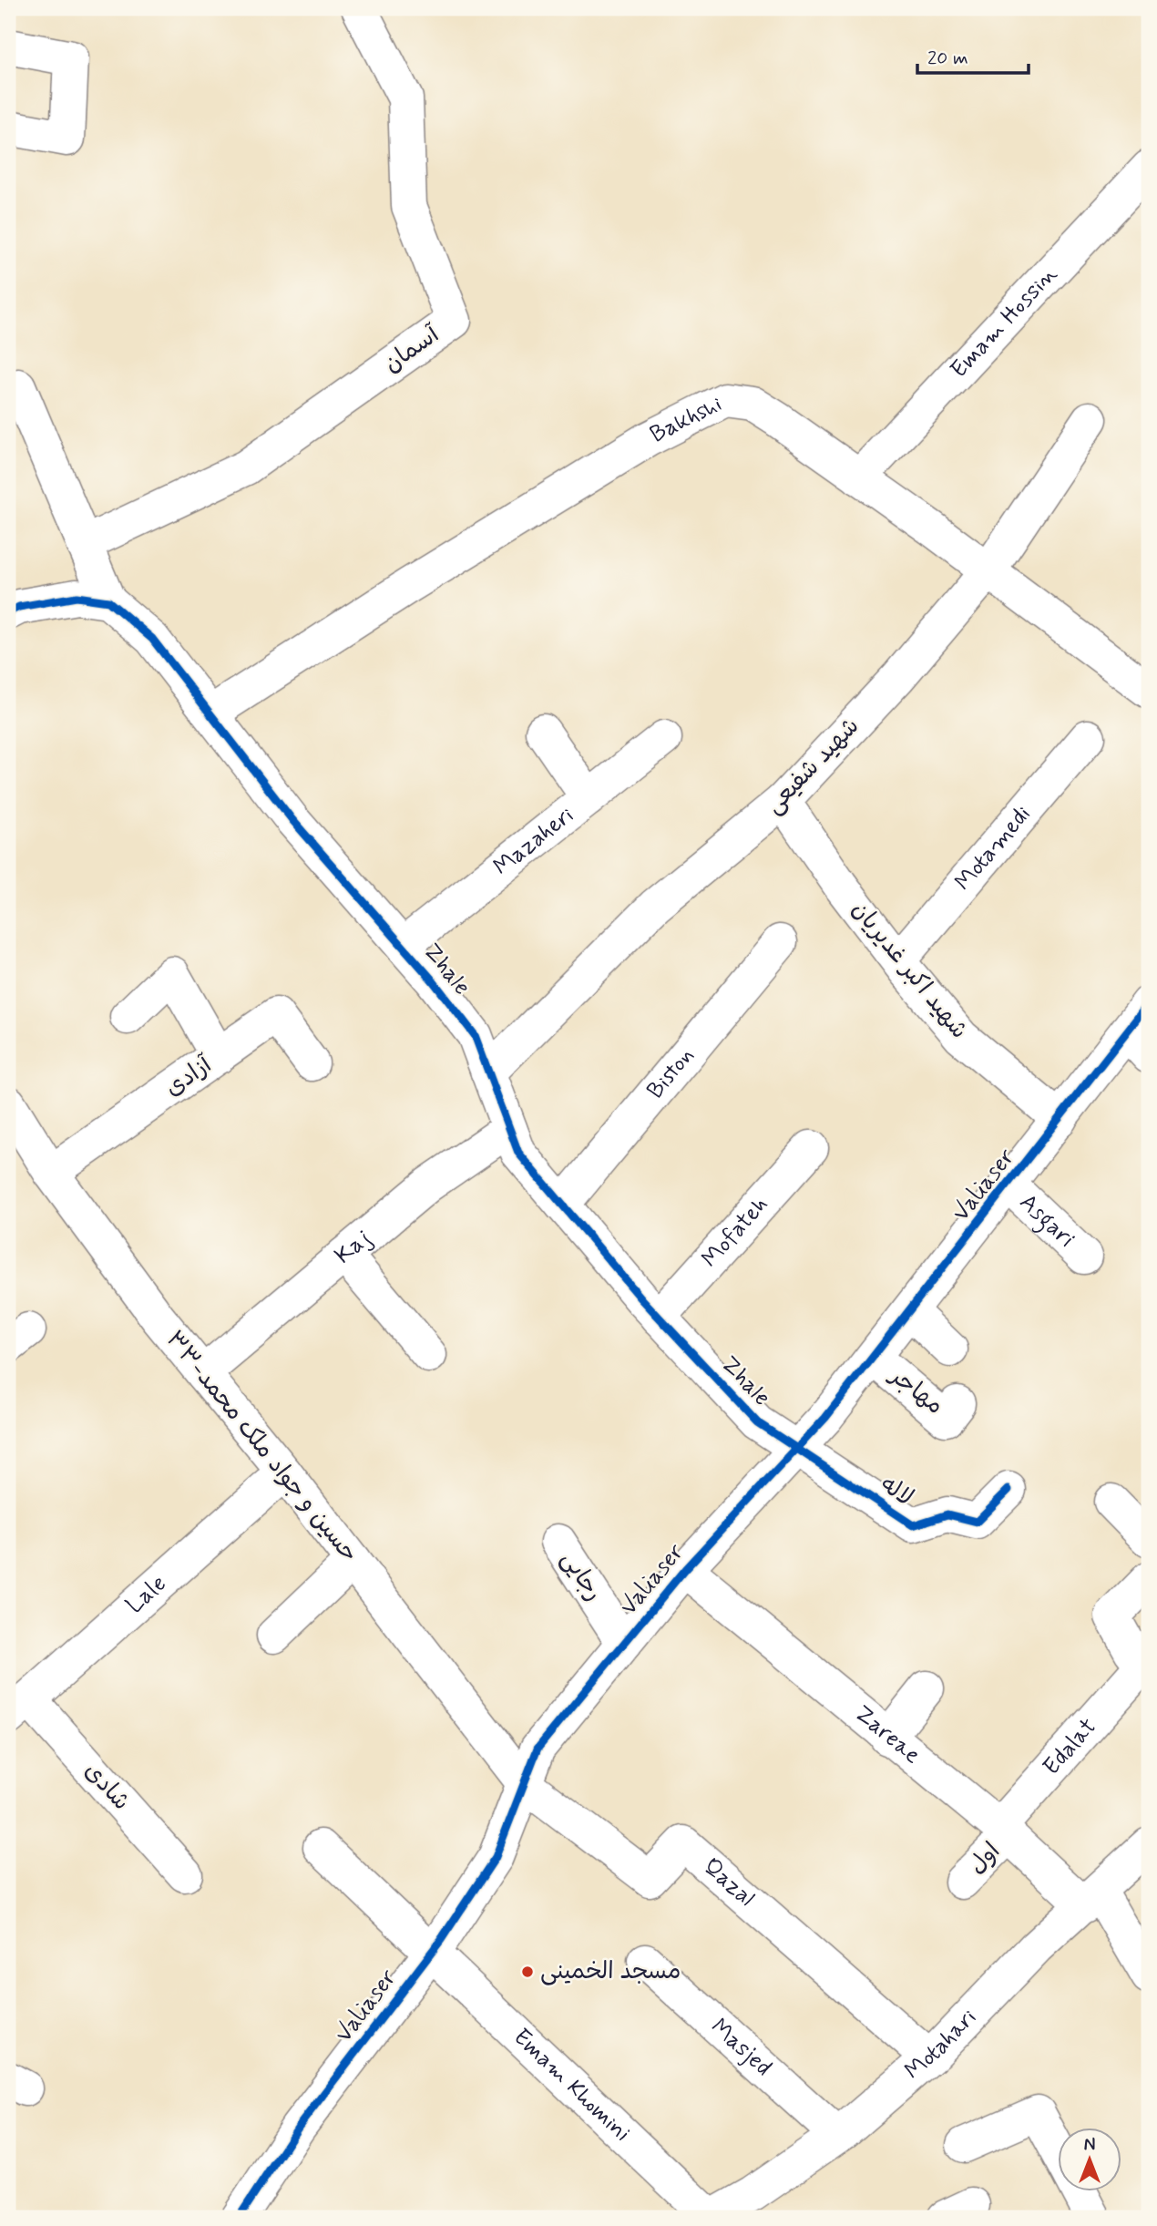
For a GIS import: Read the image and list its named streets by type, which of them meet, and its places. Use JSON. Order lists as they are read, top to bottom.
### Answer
{
  "streets": {
    "street": [
      "Emam Hossin",
      "آسمان",
      "Bakhshi",
      "شهید شفیعی",
      "Mazaheri",
      "Motamedi",
      "Zhale",
      "شهید اکبر غدیریان",
      "Biston",
      "آزادی",
      "Valiaser",
      "Asgari",
      "Mofateh",
      "Kaj",
      "مهاجر",
      "۳۳-حسین و جواد ملک محمد",
      "لاله",
      "رجایی",
      "Lale",
      "Zareae",
      "Edalat",
      "شادی",
      "اول",
      "Qazal",
      "Motahari",
      "Masjed",
      "Emam Khomini"
    ]
  },
  "crossings": [
    ["Emam Hossin", "Bakhshi"],
    ["Bakhshi", "شهید شفیعی"],
    ["Bakhshi", "Zhale"],
    ["شهید شفیعی", "Zhale"],
    ["شهید شفیعی", "شهید اکبر غدیریان"],
    ["Mazaheri", "Zhale"],
    ["Motamedi", "شهید اکبر غدیریان"],
    ["Zhale", "Biston"],
    ["Zhale", "Valiaser"],
    ["Zhale", "Mofateh"],
    ["Zhale", "Kaj"],
    ["Zhale", "لاله"],
    ["شهید اکبر غدیریان", "Valiaser"],
    ["آزادی", "۳۳-حسین و جواد ملک محمد"],
    ["Valiaser", "Asgari"],
    ["Valiaser", "مهاجر"],
    ["Valiaser", "۳۳-حسین و جواد ملک محمد"],
    ["Valiaser", "لاله"],
    ["Valiaser", "رجایی"],
    ["Valiaser", "Zareae"],
    ["Valiaser", "Qazal"],
    ["Valiaser", "Emam Khomini"],
    ["Kaj", "۳۳-حسین و جواد ملک محمد"],
    ["۳۳-حسین و جواد ملک محمد", "Lale"],
    ["۳۳-حسین و جواد ملک محمد", "Qazal"],
    ["Lale", "شادی"],
    ["Zareae", "Edalat"],
    ["Zareae", "اول"],
    ["Zareae", "Motahari"],
    ["Edalat", "اول"],
    ["Qazal", "Motahari"],
    ["Motahari", "Masjed"],
    ["Motahari", "Emam Khomini"]
  ],
  "places": ["مسجد الخمینی"],
  "scale_bar": "20 m",
  "north": "top"
}
